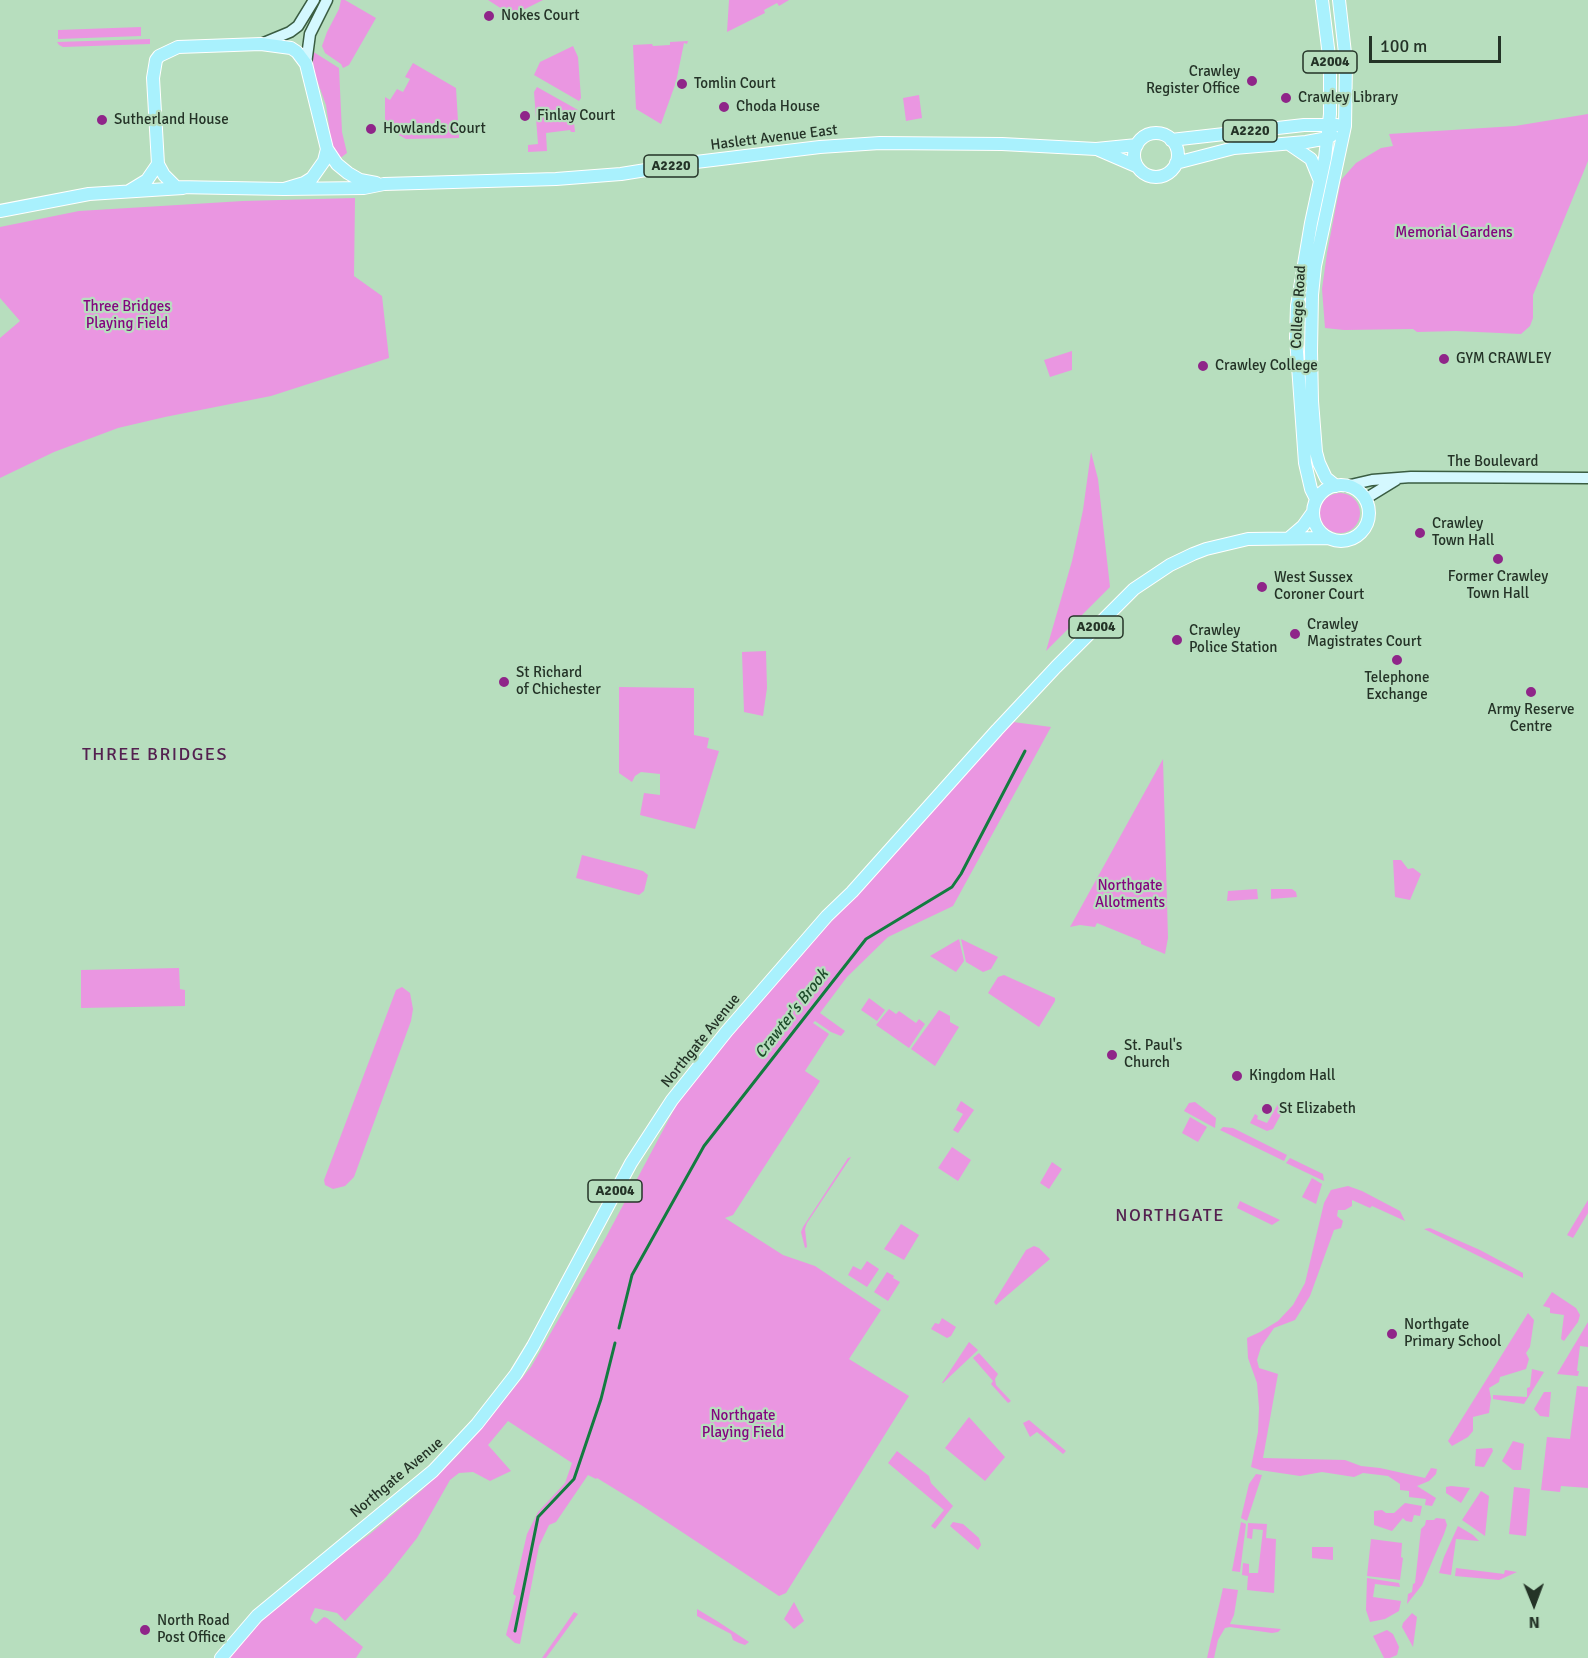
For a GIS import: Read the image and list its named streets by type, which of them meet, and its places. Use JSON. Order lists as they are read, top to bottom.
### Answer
{
  "streets": {
    "main road": [
      "A2004",
      "A2220",
      "Haslett Avenue East",
      "College Road",
      "Northgate Avenue"
    ],
    "street": ["The Boulevard"]
  },
  "crossings": [
    ["A2004", "A2220"],
    ["A2004", "College Road"],
    ["A2220", "Haslett Avenue East"],
    ["A2220", "College Road"],
    ["College Road", "The Boulevard"],
    ["College Road", "Northgate Avenue"],
    ["The Boulevard", "Northgate Avenue"]
  ],
  "districts": ["THREE BRIDGES", "NORTHGATE"],
  "water": ["Crawter's Brook"],
  "parks": [
    "Memorial Gardens",
    "Three Bridges Playing Field",
    "Northgate Allotments",
    "Northgate Playing Field"
  ],
  "places": [
    "Nokes Court",
    "Crawley Register Office",
    "Tomlin Court",
    "Crawley Library",
    "Choda House",
    "Finlay Court",
    "Sutherland House",
    "Howlands Court",
    "GYM CRAWLEY",
    "Crawley College",
    "Crawley Town Hall",
    "Former Crawley Town Hall",
    "West Sussex Coroner Court",
    "Crawley Magistrates Court",
    "Crawley Police Station",
    "Telephone Exchange",
    "St Richard of Chichester",
    "Army Reserve Centre",
    "St. Paul's Church",
    "Kingdom Hall",
    "St Elizabeth",
    "Northgate Primary School",
    "North Road Post Office"
  ],
  "scale_bar": "100 m",
  "north": "bottom"
}
